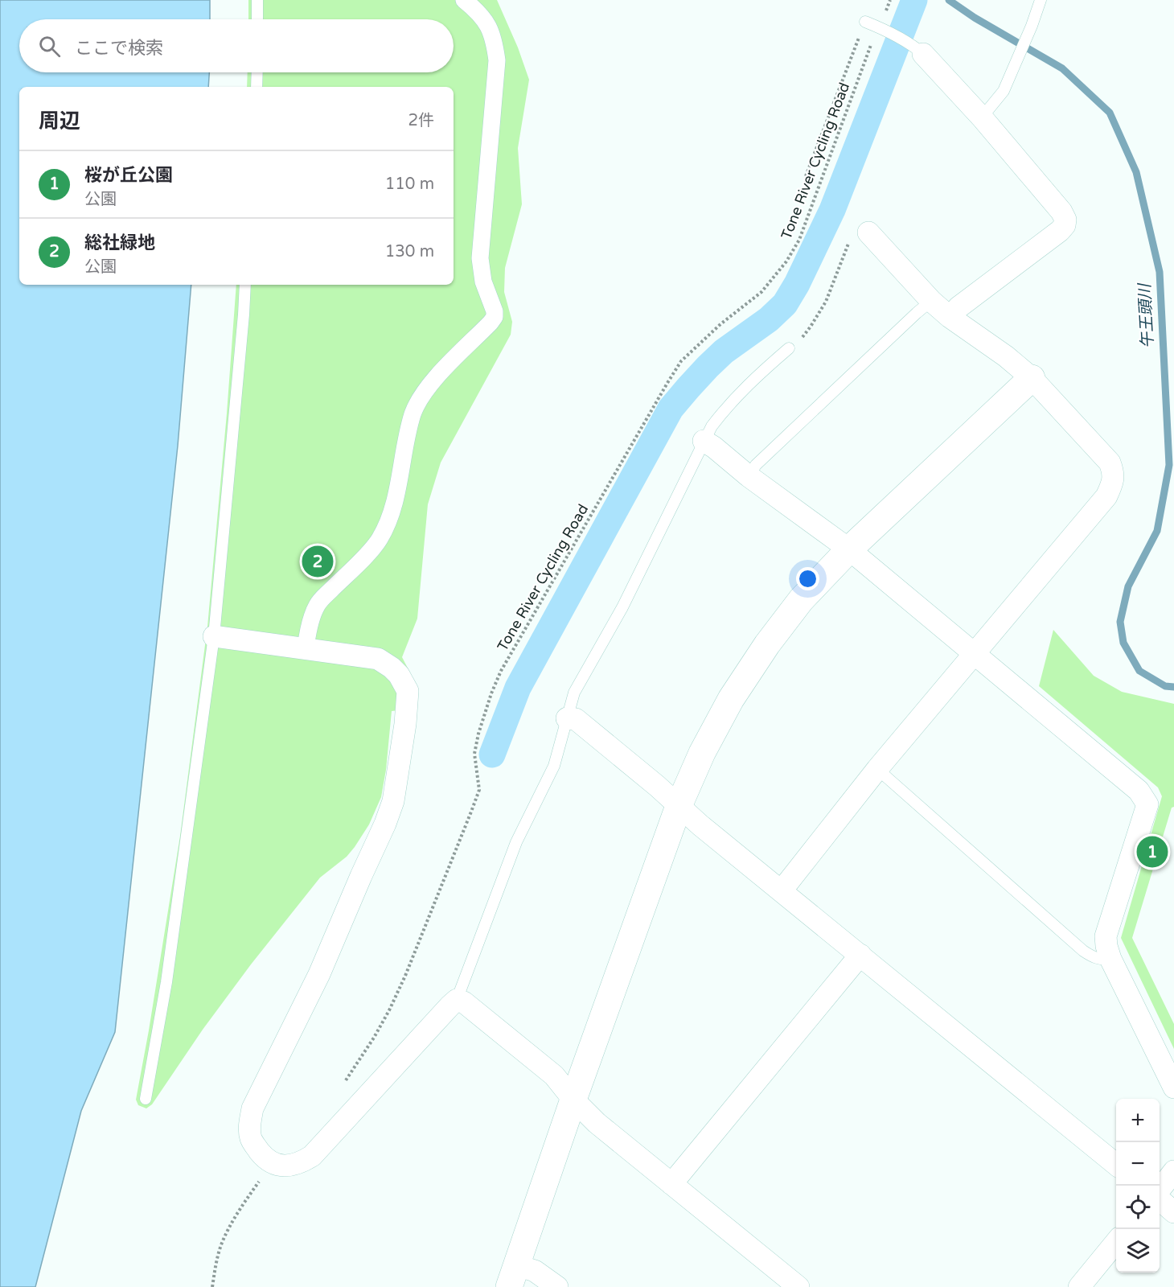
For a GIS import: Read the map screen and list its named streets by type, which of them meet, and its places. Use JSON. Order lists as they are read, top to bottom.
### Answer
{
  "streets": {
    "path": ["Tone River Cycling Road"]
  },
  "water": ["午王頭川"],
  "page": {
    "search": "ここで検索",
    "heading": ["周辺", "2件"],
    "list": [
      {
        "mark": "1",
        "name": "桜が丘公園",
        "note": "公園",
        "value": "110 m"
      },
      {
        "mark": "2",
        "name": "総社緑地",
        "note": "公園",
        "value": "130 m"
      }
    ],
    "pins": ["2", "1"],
    "map_buttons": ["+", "−"]
  }
}
